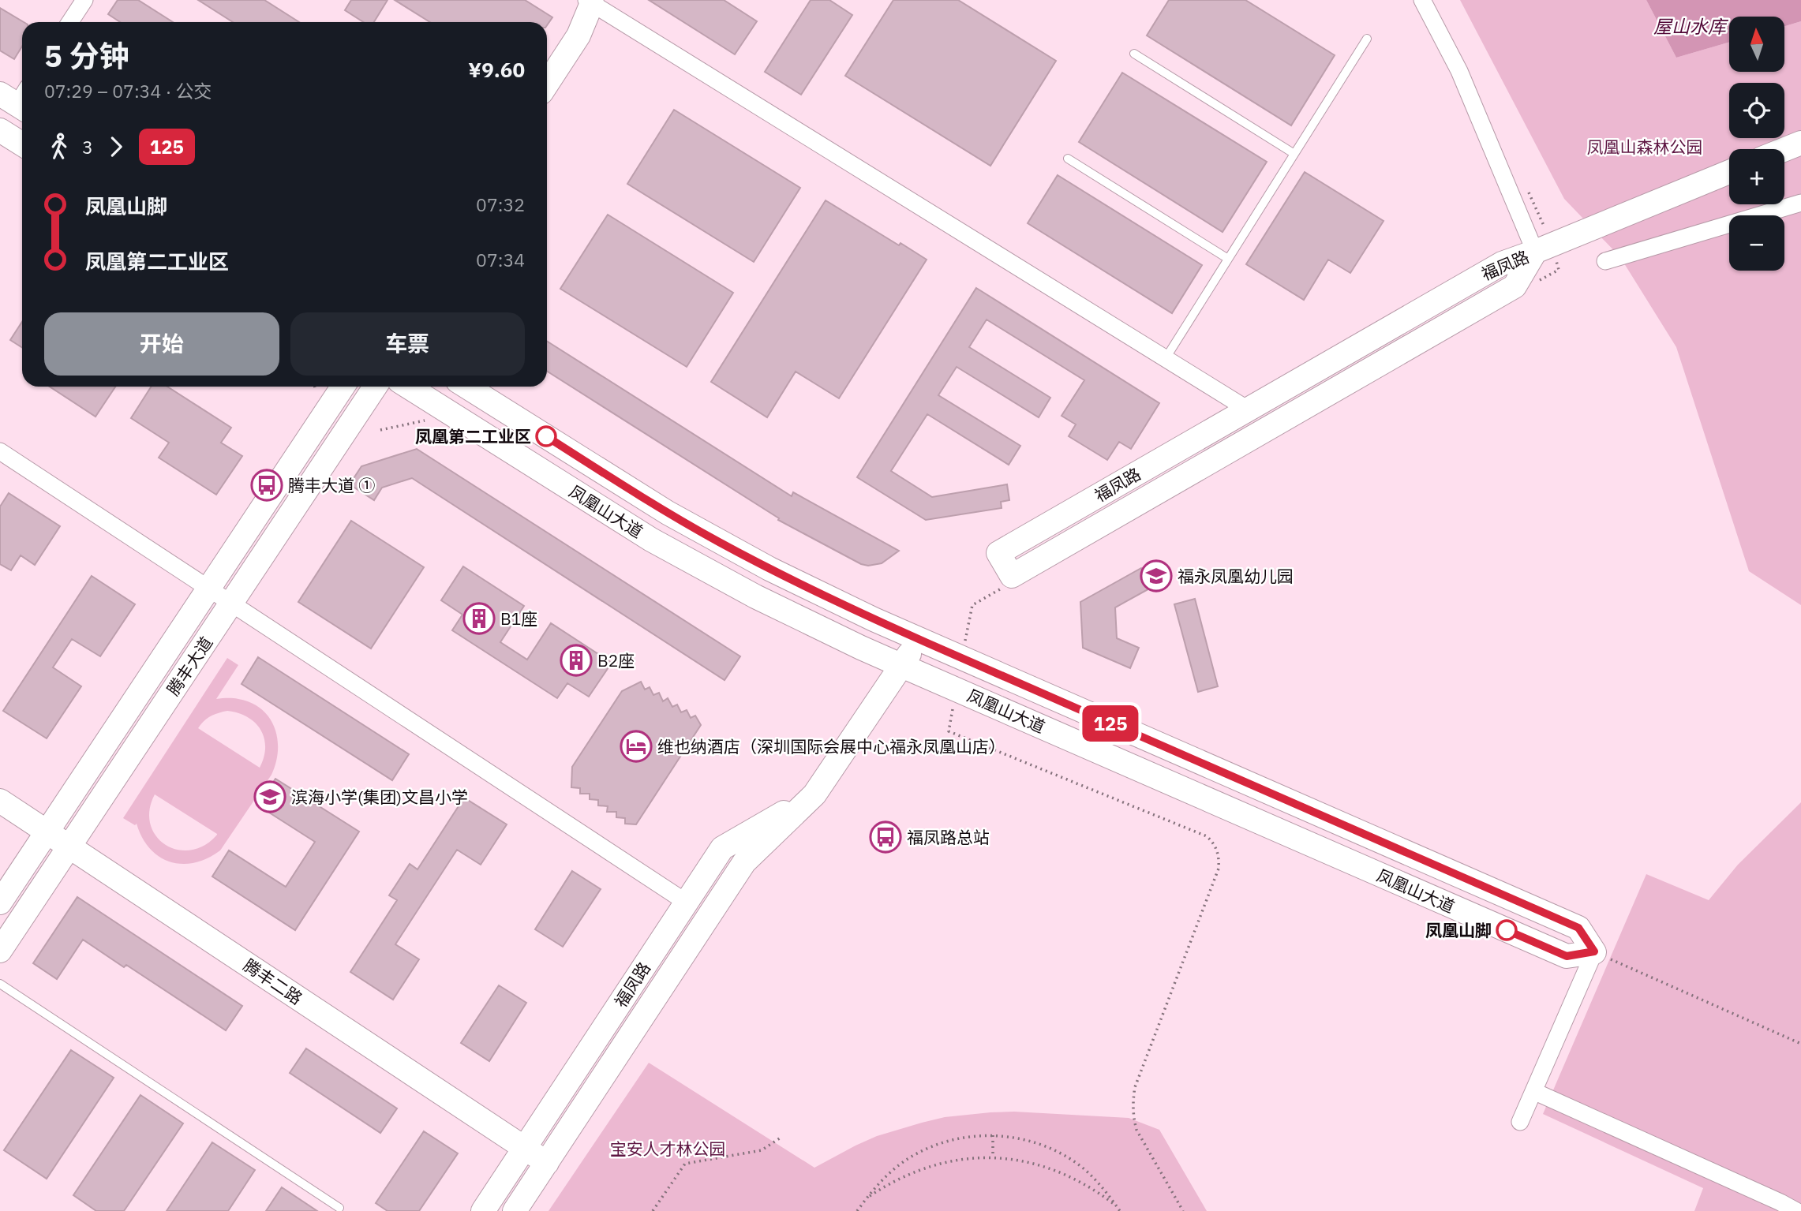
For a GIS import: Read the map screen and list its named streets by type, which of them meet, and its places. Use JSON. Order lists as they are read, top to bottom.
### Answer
{
  "streets": {
    "main road": [
      "福凤路",
      "凤凰山大道",
      "腾丰大道",
      "腾丰二路"
    ]
  },
  "crossings": [
    ["福凤路", "凤凰山大道"],
    ["福凤路", "腾丰二路"],
    ["腾丰大道", "腾丰二路"]
  ],
  "water": ["屋山水库"],
  "parks": ["凤凰山森林公园", "宝安人才林公园"],
  "places": {
    "other": ["凤凰第二工业区", "凤凰山脚"],
    "bus stop": ["腾丰大道 ①", "福凤路总站"],
    "school or university": ["福永凤凰幼儿园", "滨海小学(集团)文昌小学"],
    "building": ["B1座", "B2座"],
    "hotel": ["维也纳酒店（深圳国际会展中心福永凤凰山店）"]
  },
  "lines": ["bus line 125"],
  "north": "top",
  "page": {
    "on_map": "125",
    "map_buttons": ["+", "−"],
    "heading": ["5 分钟", "07:29 – 07:34 · 公交", "¥9.60"],
    "legs": ["3", "125"],
    "list": [
      {
        "name": "凤凰山脚",
        "value": "07:32"
      },
      {
        "name": "凤凰第二工业区",
        "value": "07:34"
      }
    ],
    "buttons": ["开始", "车票"]
  }
}
